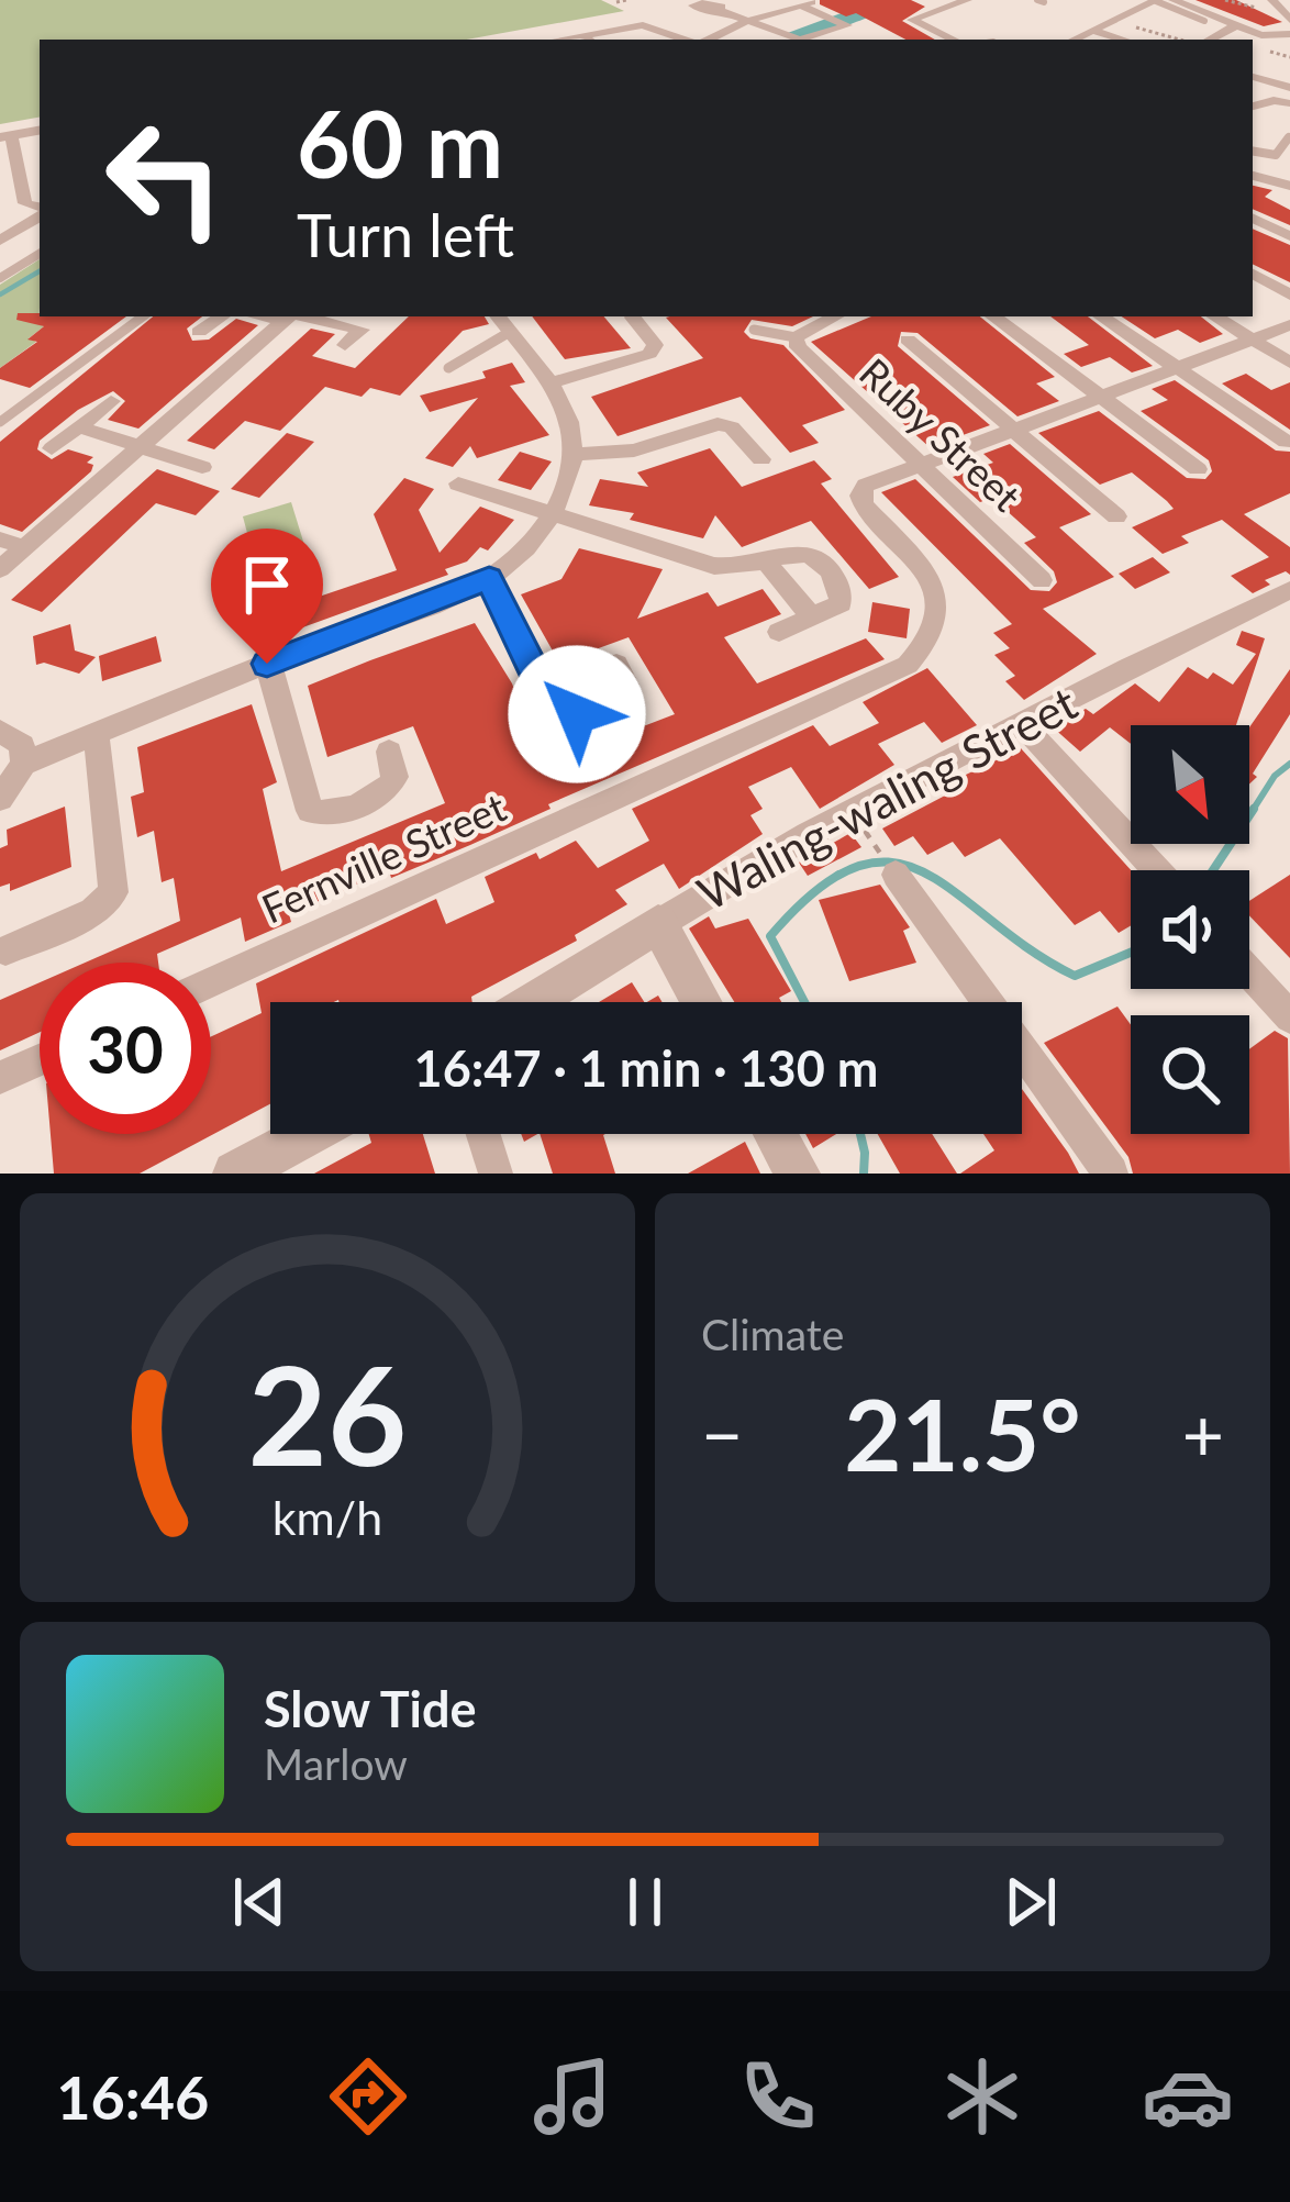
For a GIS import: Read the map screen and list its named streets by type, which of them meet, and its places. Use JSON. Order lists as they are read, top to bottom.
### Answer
{
  "streets": {
    "street": ["Ruby Street", "Waling-waling Street", "Fernville Street"]
  },
  "crossings": [
    ["Ruby Street", "Fernville Street"]
  ],
  "north": "bottom right",
  "page": {
    "turn": ["60 m", "Turn left"],
    "limit": "30",
    "trip": "16:47 · 1 min · 130 m",
    "tile": "Climate",
    "heat": ["−", "21.5°", "+"],
    "song": ["Slow Tide", "Marlow"],
    "tabs": "16:46",
    "gauge": ["26", "km/h"]
  }
}
